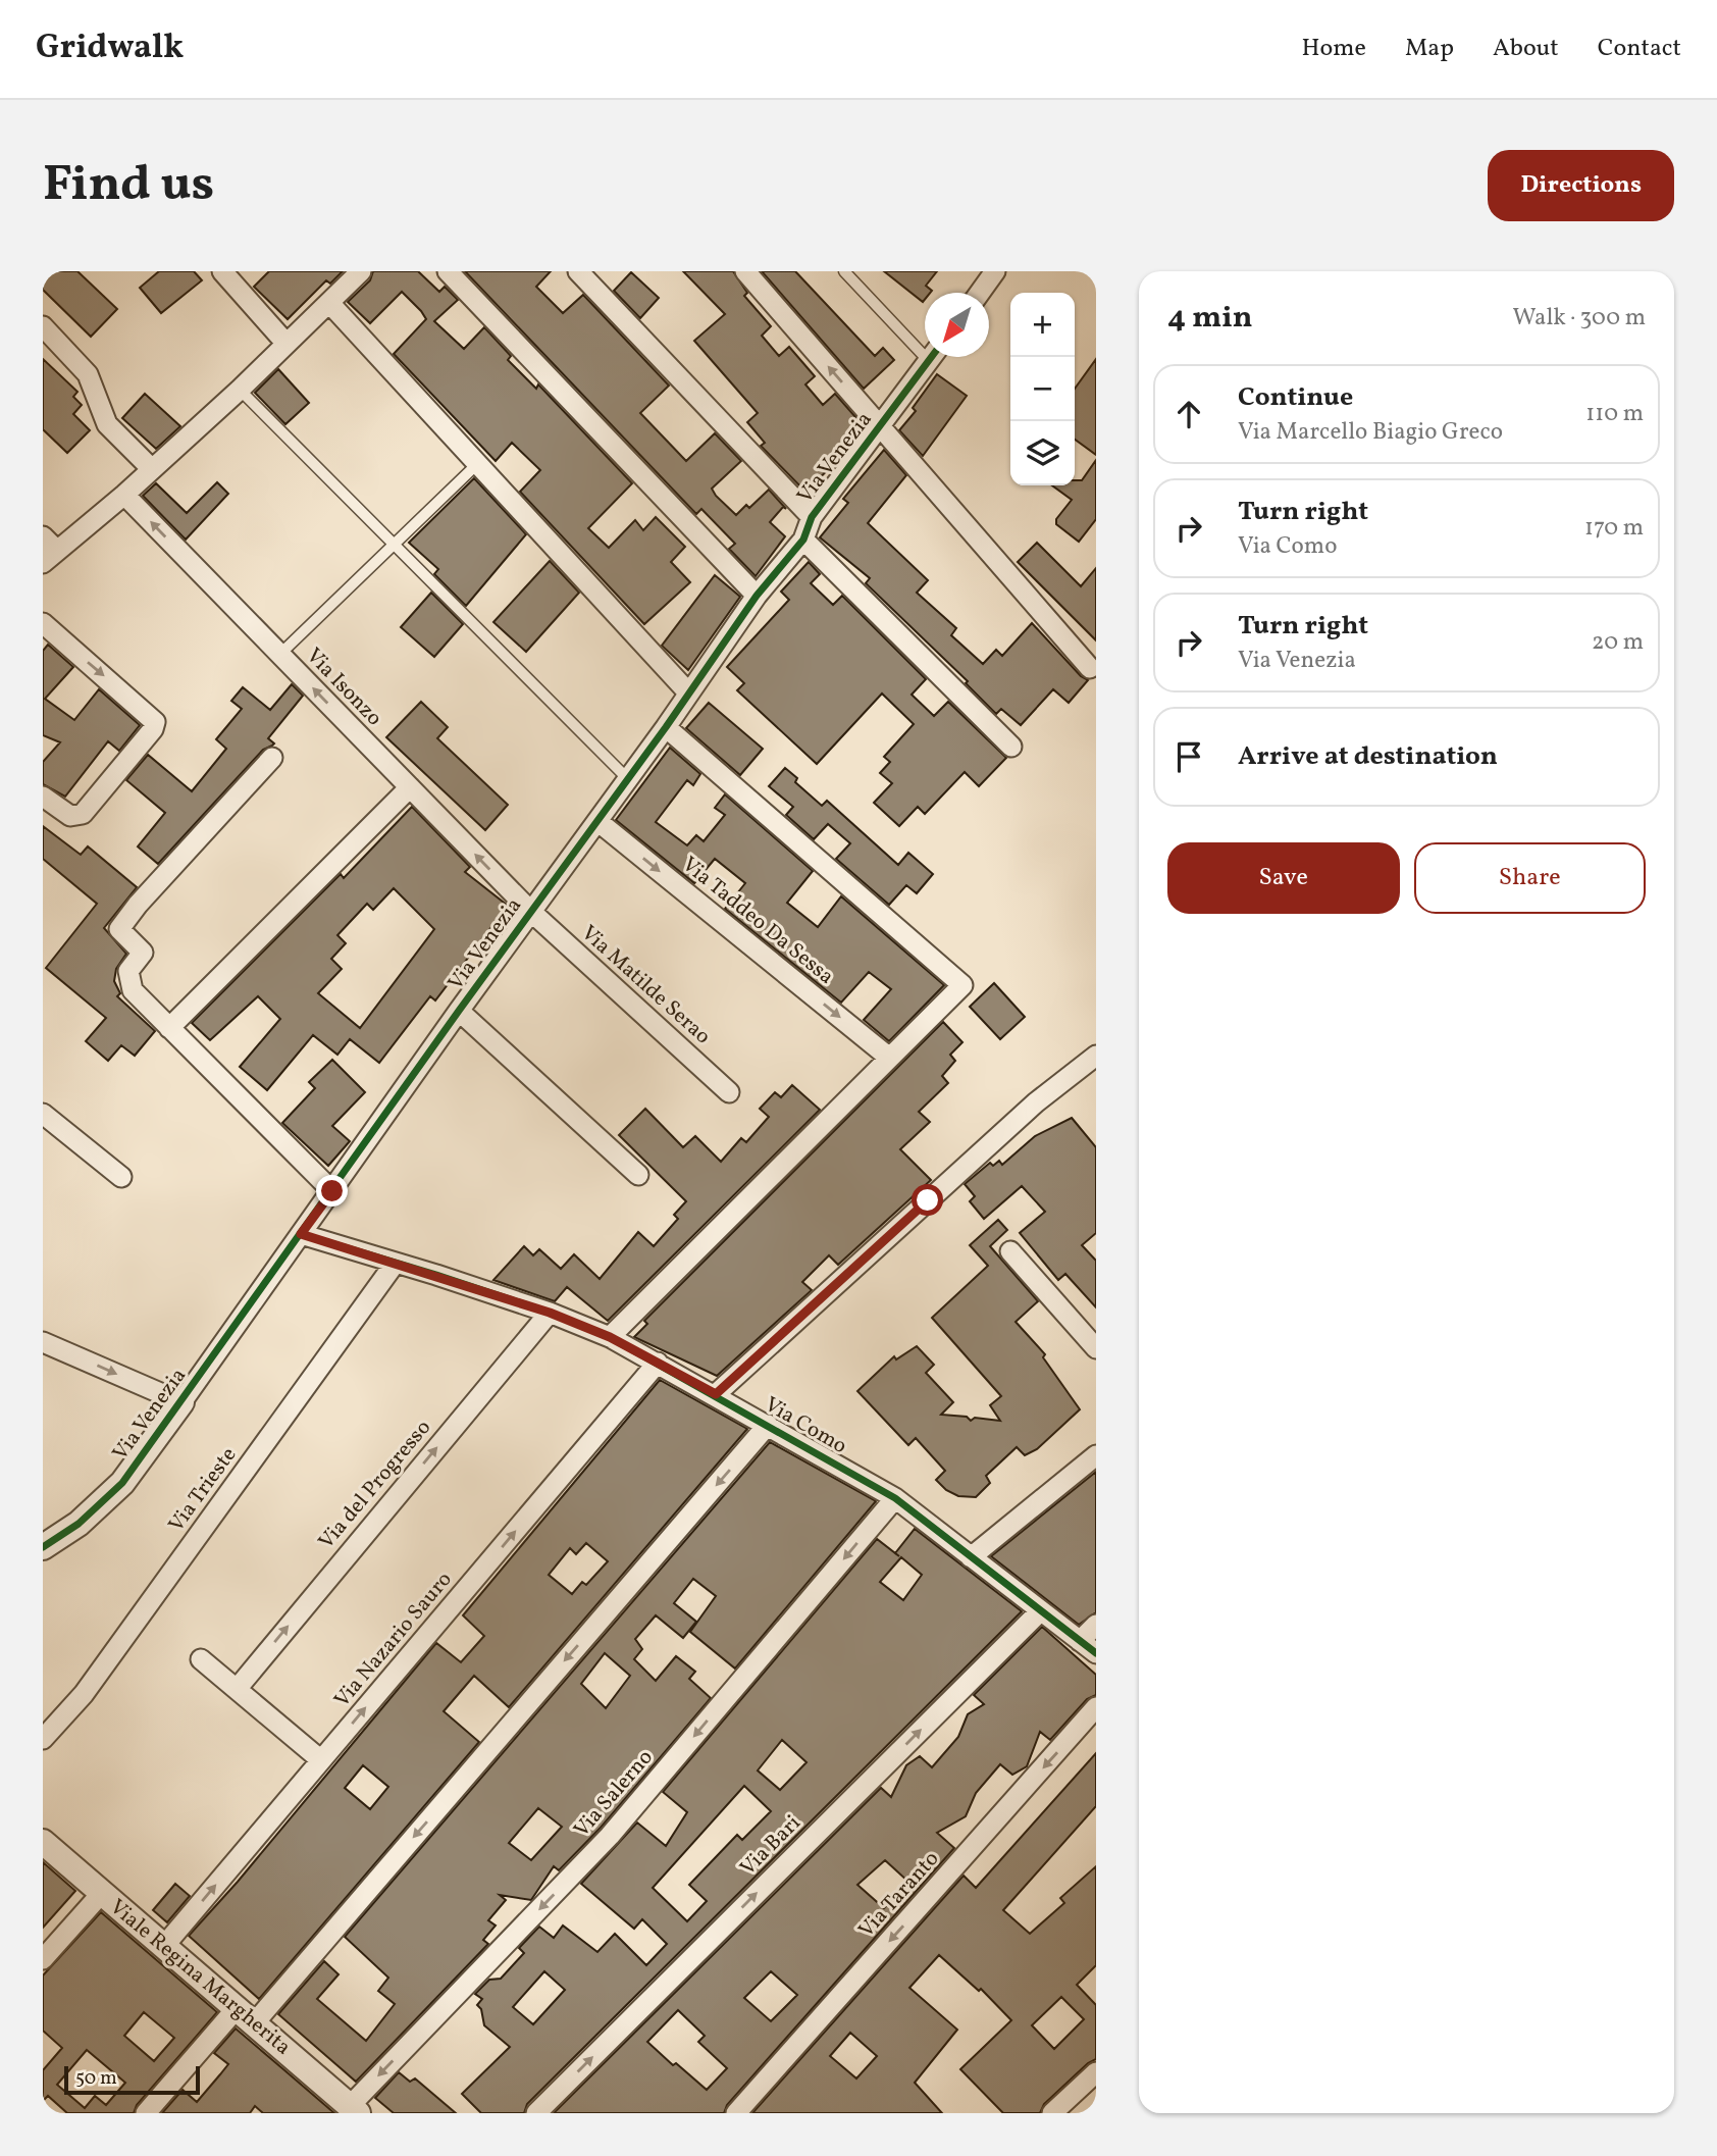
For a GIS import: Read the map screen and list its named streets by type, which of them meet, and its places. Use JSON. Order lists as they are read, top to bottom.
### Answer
{
  "streets": {
    "street": [
      "Via Venezia",
      "Via Isonzo",
      "Via Taddeo Da Sessa",
      "Via Matilde Serao",
      "Via Como",
      "Via del Progresso",
      "Via Trieste",
      "Via Nazario Sauro",
      "Via Salerno",
      "Via Bari",
      "Via Taranto",
      "Viale Regina Margherita"
    ]
  },
  "crossings": [
    ["Via Venezia", "Via Isonzo"],
    ["Via Venezia", "Via Taddeo Da Sessa"],
    ["Via Venezia", "Via Matilde Serao"],
    ["Via Venezia", "Via Como"],
    ["Via Isonzo", "Via Matilde Serao"],
    ["Via Como", "Via del Progresso"],
    ["Via Como", "Via Trieste"],
    ["Via Como", "Via Nazario Sauro"],
    ["Via Como", "Via Salerno"],
    ["Via Como", "Via Bari"],
    ["Via Nazario Sauro", "Viale Regina Margherita"],
    ["Via Salerno", "Viale Regina Margherita"]
  ],
  "one_way": [
    "Via Isonzo",
    "Via Taddeo Da Sessa",
    "Via del Progresso",
    "Via Bari",
    "Via Taranto"
  ],
  "scale_bar": "50 m",
  "north": "bottom left",
  "page": {
    "header": "Gridwalk",
    "nav": [
      "Home",
      "Map",
      "About",
      "Contact"
    ],
    "buttons": [
      "Directions",
      ["Save", "Share"]
    ],
    "title": "Find us",
    "heading": ["4 min", "Walk · 300 m"],
    "map_buttons": ["+", "−"],
    "list": [
      ["Continue", "Via Marcello Biagio Greco", "110 m"],
      ["Turn right", "Via Como", "170 m"],
      ["Turn right", "Via Venezia", "20 m"],
      "Arrive at destination"
    ],
    "scale": "50 m"
  }
}
